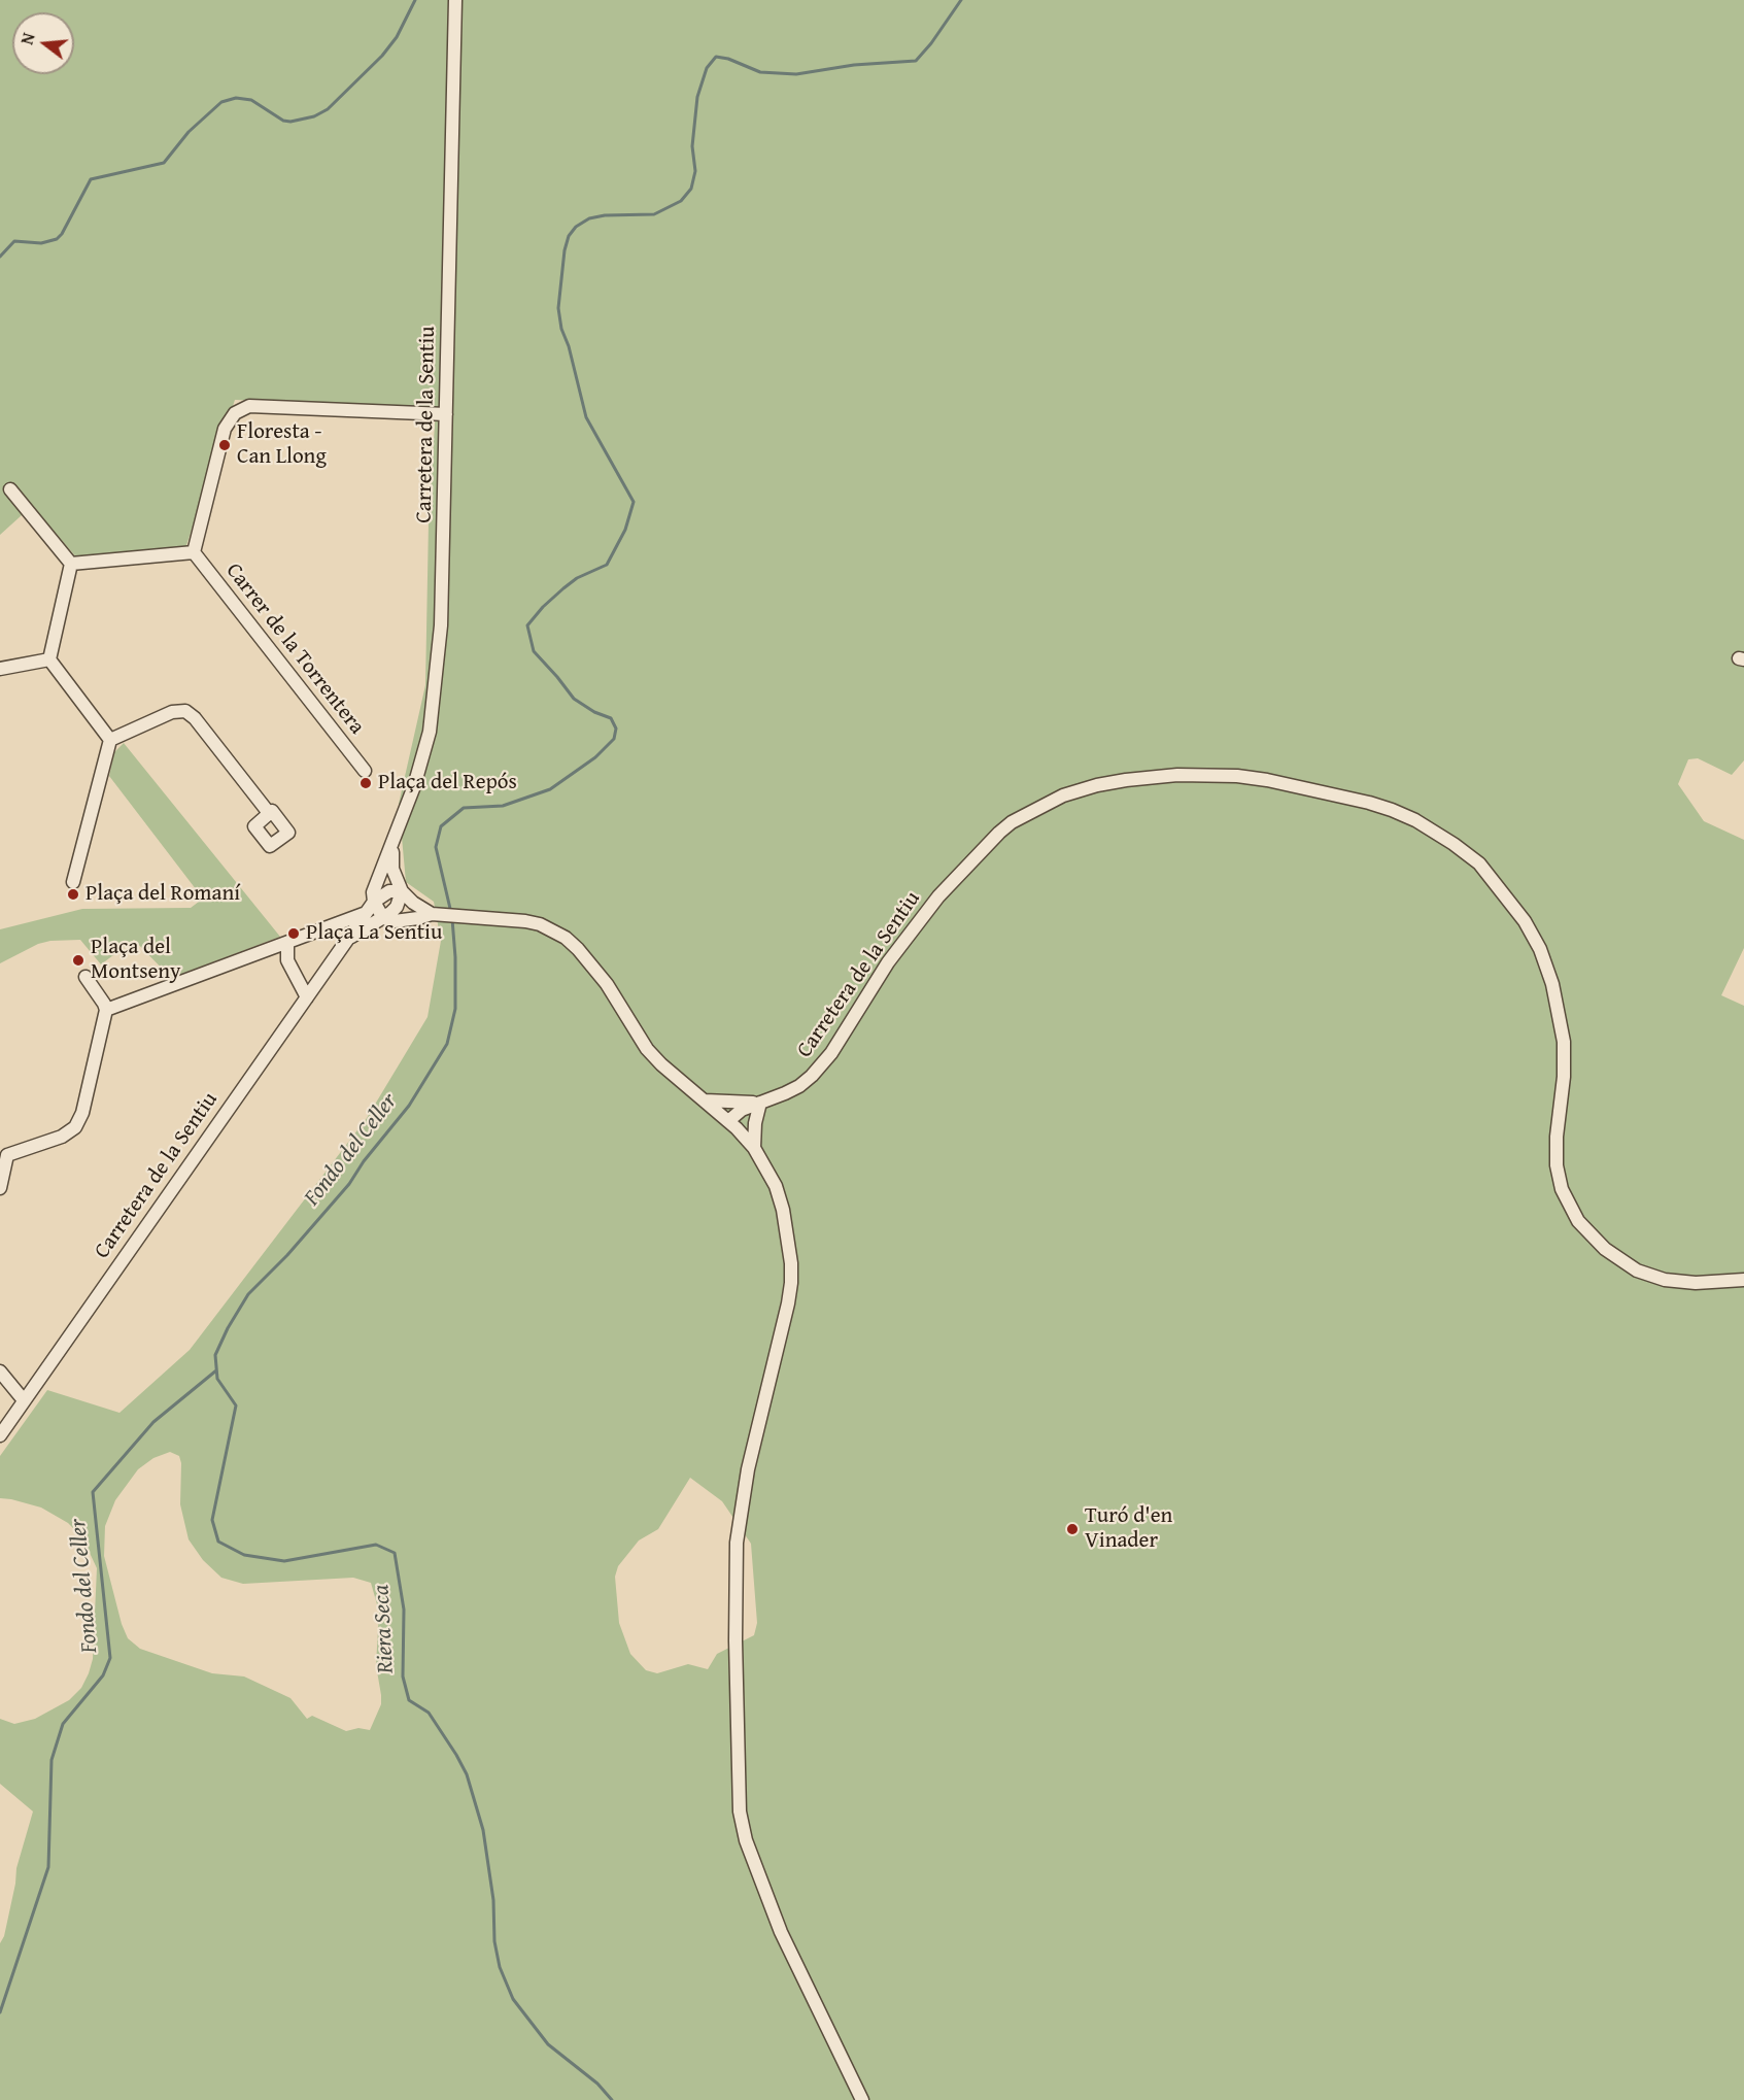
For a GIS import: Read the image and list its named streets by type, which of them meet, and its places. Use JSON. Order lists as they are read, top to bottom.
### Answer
{
  "streets": {
    "street": ["Carretera de la Sentiu", "Carrer de la Torrentera"]
  },
  "water": ["Fondo del Celler", "Riera Seca"],
  "places": [
    "Floresta - Can Llong",
    "Plaça del Repós",
    "Plaça del Romaní",
    "Plaça La Sentiu",
    "Plaça del Montseny",
    "Turó d'en Vinader"
  ],
  "north": "left"
}
